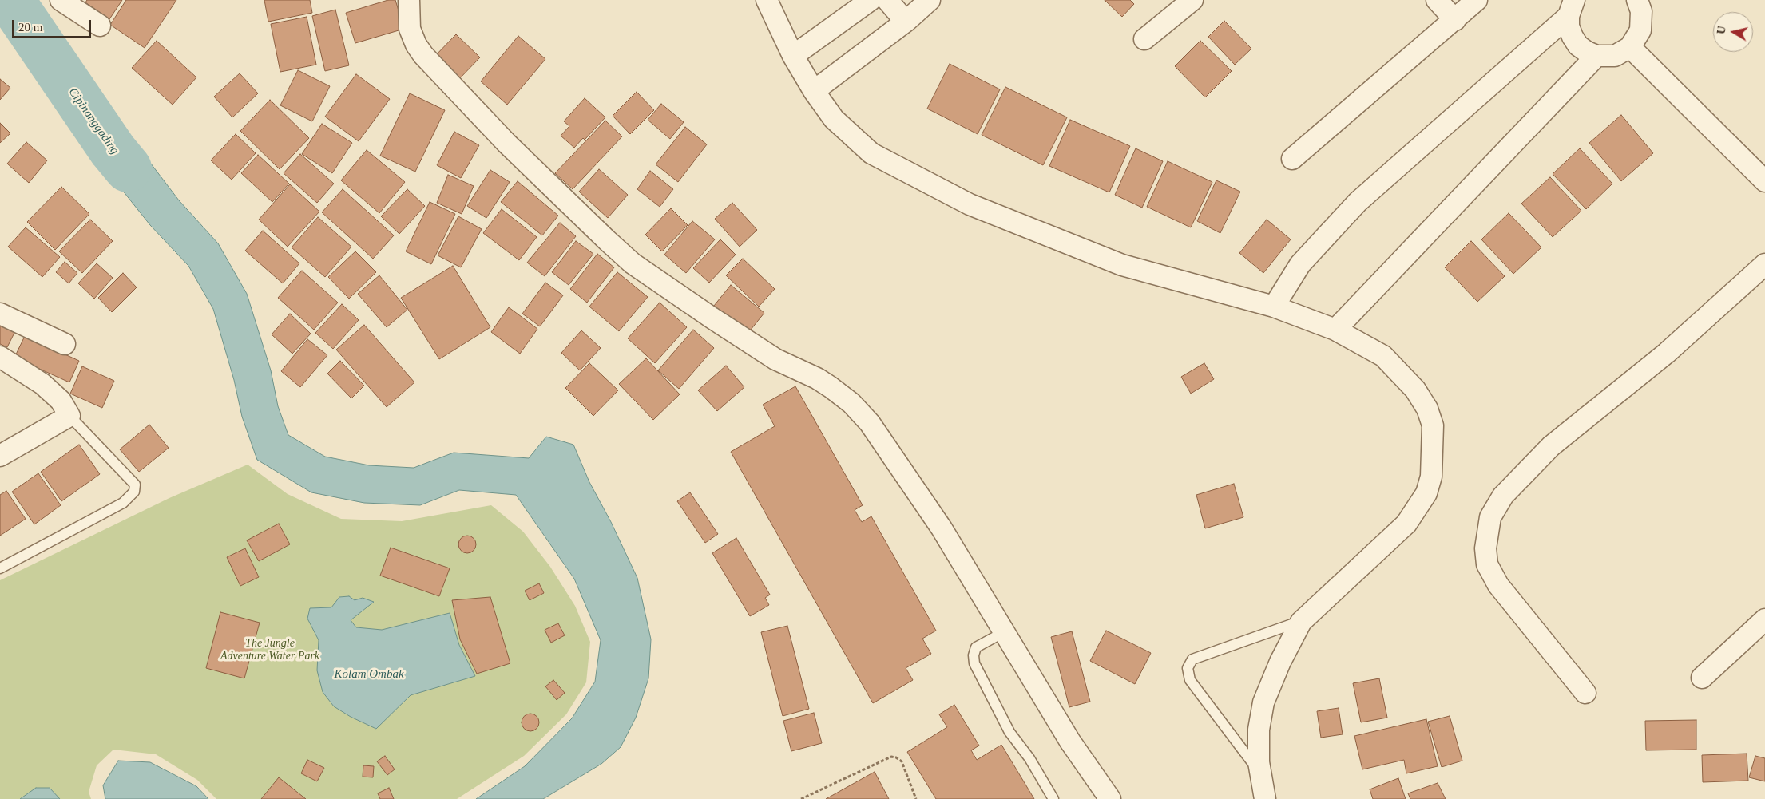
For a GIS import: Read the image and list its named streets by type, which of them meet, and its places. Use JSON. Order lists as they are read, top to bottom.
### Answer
{
  "water": ["Cipinanggading", "Kolam Ombak"],
  "parks": ["The Jungle Adventure Water Park"],
  "scale_bar": "20 m",
  "north": "left"
}
